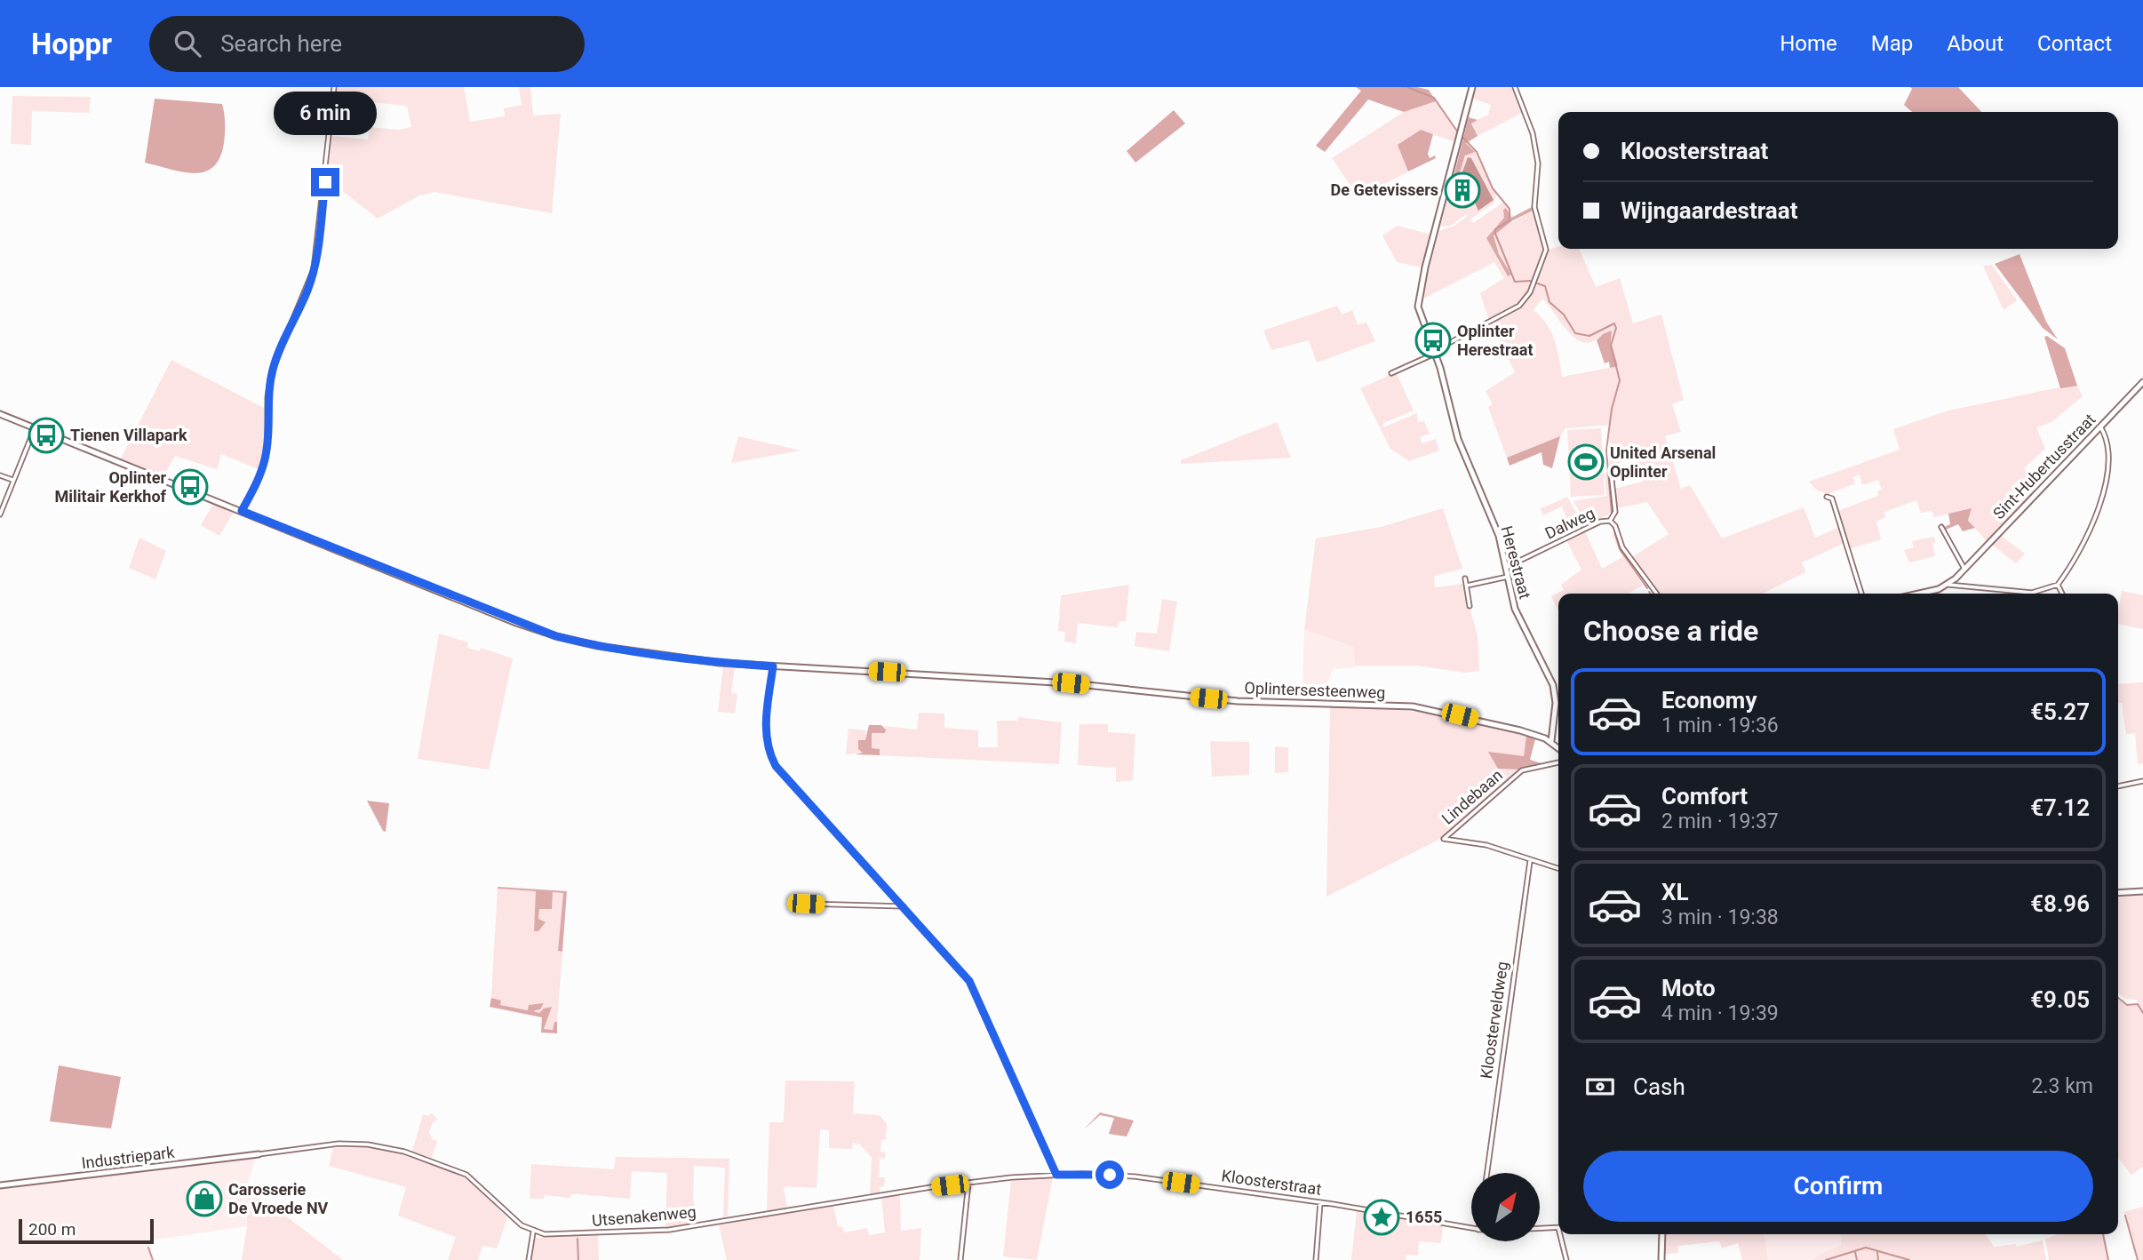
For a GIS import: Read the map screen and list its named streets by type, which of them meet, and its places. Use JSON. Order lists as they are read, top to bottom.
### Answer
{
  "streets": {
    "street": [
      "Sint-Hubertusstraat",
      "Dalweg",
      "Herestraat",
      "Oplintersesteenweg",
      "Lindebaan",
      "Kloosterveldweg",
      "Industriepark",
      "Kloosterstraat",
      "Utsenakenweg"
    ]
  },
  "crossings": [
    ["Dalweg", "Herestraat"],
    ["Herestraat", "Oplintersesteenweg"],
    ["Lindebaan", "Kloosterveldweg"],
    ["Kloosterstraat", "Utsenakenweg"]
  ],
  "places": {
    "building": ["De Getevissers"],
    "bus stop": ["Oplinter Herestraat", "Tienen Villapark", "Oplinter Militair Kerkhof"],
    "sports": ["United Arsenal Oplinter"],
    "shop": ["Carosserie De Vroede NV"],
    "place": ["1655"]
  },
  "scale_bar": "200 m",
  "north": "top right",
  "page": {
    "header": "Hoppr",
    "search": "Search here",
    "nav": [
      "Home",
      "Map",
      "About",
      "Contact"
    ],
    "bubble": "6 min",
    "banner": ["Kloosterstraat", "Wijngaardestraat"],
    "heading": "Choose a ride",
    "list": [
      {
        "name": "Economy",
        "note": "1 min · 19:36",
        "value": "€5.27"
      },
      {
        "name": "Comfort",
        "note": "2 min · 19:37",
        "value": "€7.12"
      },
      {
        "name": "XL",
        "note": "3 min · 19:38",
        "value": "€8.96"
      },
      {
        "name": "Moto",
        "note": "4 min · 19:39",
        "value": "€9.05"
      }
    ],
    "pay": ["Cash", "2.3 km"],
    "buttons": "Confirm",
    "scale": "200 m"
  }
}
